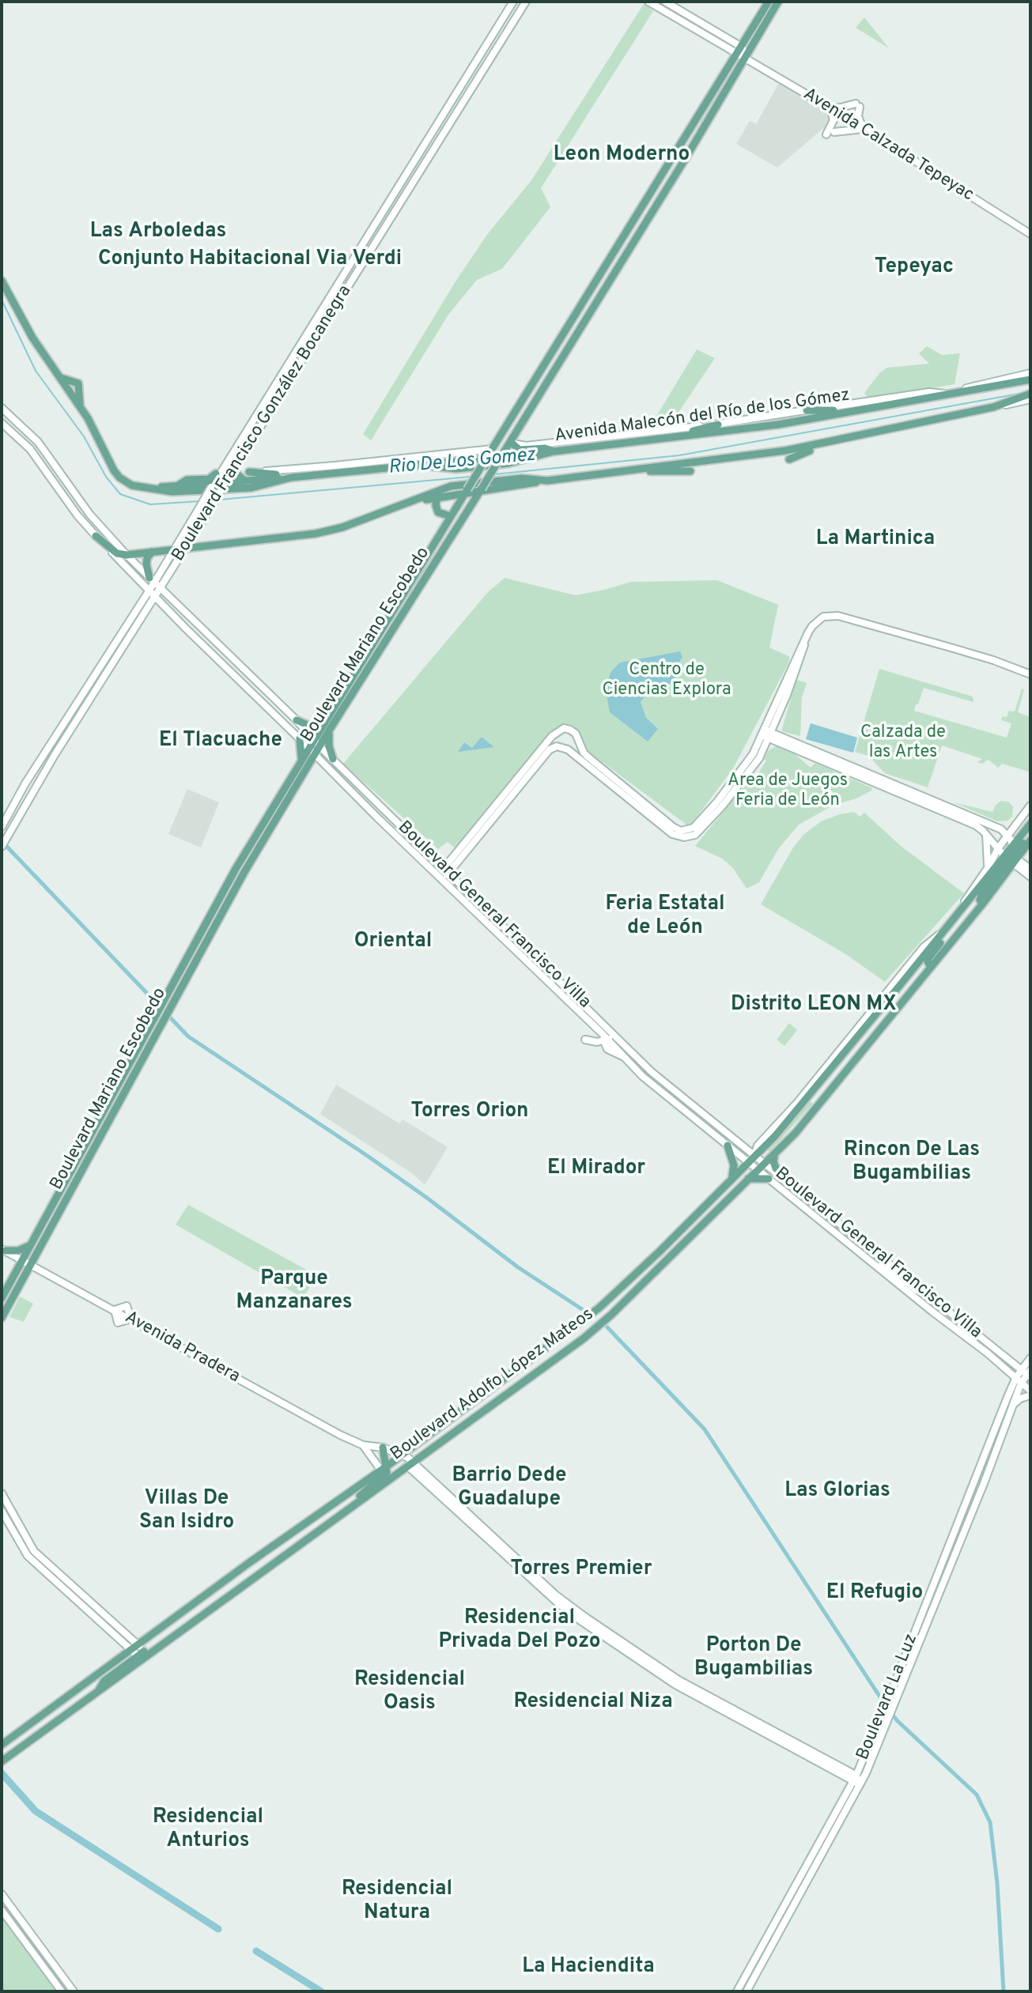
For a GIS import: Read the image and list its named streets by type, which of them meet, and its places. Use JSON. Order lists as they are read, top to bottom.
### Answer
{
  "streets": {
    "main road": [
      "Avenida Calzada Tepeyac",
      "Avenida Malecón del Río de los Gómez",
      "Boulevard Francisco González Bocanegra",
      "Boulevard Mariano Escobedo",
      "Boulevard General Francisco Villa",
      "Avenida Pradera",
      "Boulevard Adolfo López Mateos",
      "Boulevard La Luz"
    ]
  },
  "crossings": [
    ["Avenida Calzada Tepeyac", "Boulevard Mariano Escobedo"],
    ["Boulevard Francisco González Bocanegra", "Boulevard General Francisco Villa"],
    ["Boulevard Mariano Escobedo", "Boulevard General Francisco Villa"],
    ["Boulevard Mariano Escobedo", "Avenida Pradera"],
    ["Boulevard General Francisco Villa", "Boulevard Adolfo López Mateos"],
    ["Boulevard General Francisco Villa", "Boulevard La Luz"],
    ["Avenida Pradera", "Boulevard Adolfo López Mateos"]
  ],
  "districts": [
    "Leon Moderno",
    "Las Arboledas",
    "Conjunto Habitacional Via Verdi",
    "Tepeyac",
    "La Martinica",
    "El Tlacuache",
    "Feria Estatal de León",
    "Oriental",
    "Distrito LEON MX",
    "Torres Orion",
    "Rincon De Las Bugambilias",
    "El Mirador",
    "Parque Manzanares",
    "Barrio Dede Guadalupe",
    "Las Glorias",
    "Villas De San Isidro",
    "Torres Premier",
    "El Refugio",
    "Residencial Privada Del Pozo",
    "Porton De Bugambilias",
    "Residencial Oasis",
    "Residencial Niza",
    "Residencial Anturios",
    "Residencial Natura",
    "La Haciendita"
  ],
  "water": ["Rio De Los Gomez"],
  "parks": ["Centro de Ciencias Explora", "Calzada de las Artes", "Area de Juegos Feria de León"]
}
